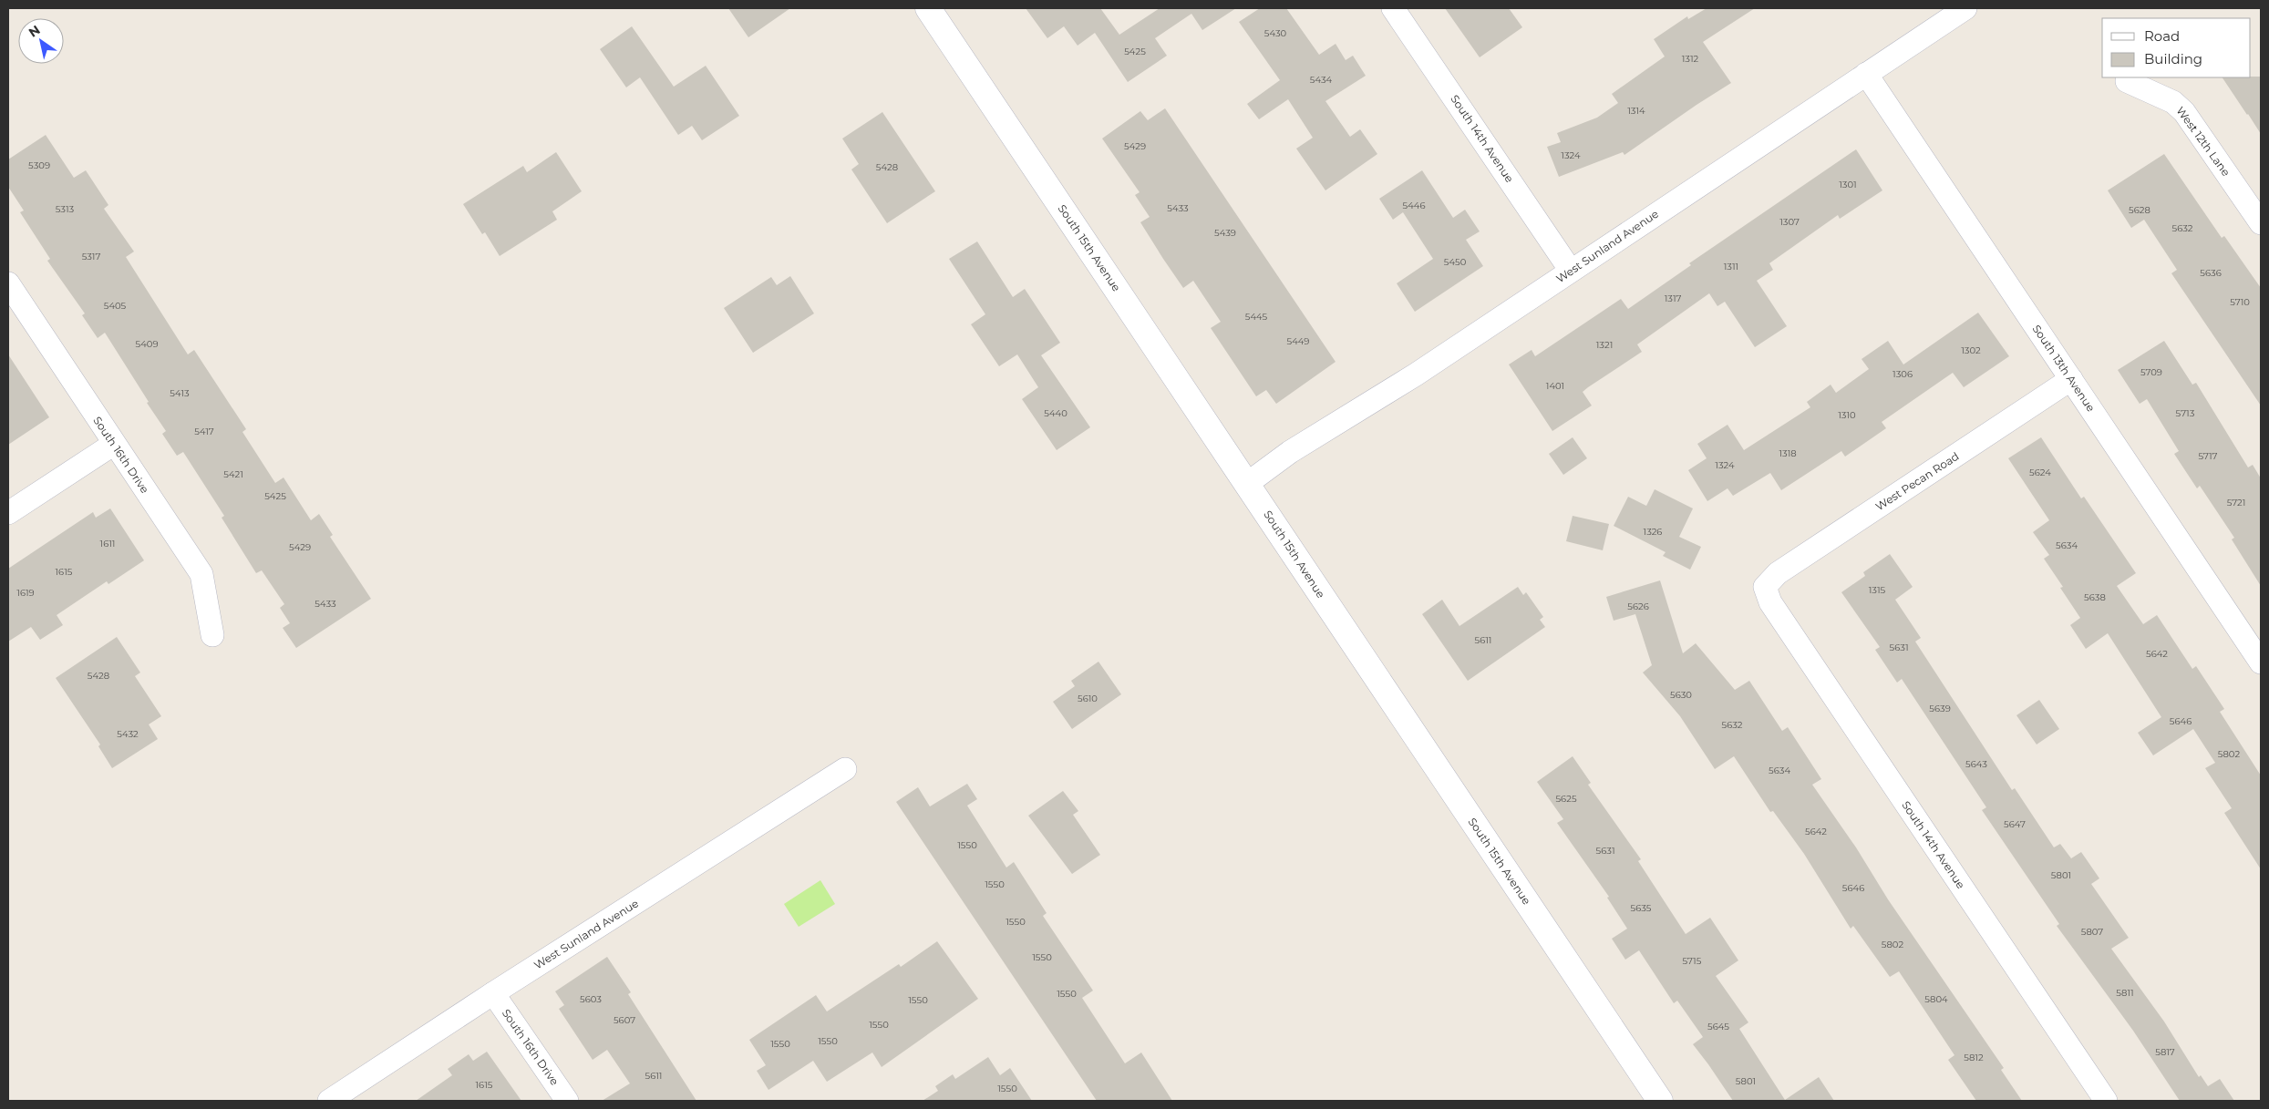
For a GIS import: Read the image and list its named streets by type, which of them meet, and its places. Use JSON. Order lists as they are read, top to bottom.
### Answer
{
  "streets": {
    "street": [
      "South 14th Avenue",
      "West 12th Lane",
      "West Sunland Avenue",
      "South 15th Avenue",
      "South 13th Avenue",
      "South 16th Drive",
      "West Pecan Road"
    ]
  },
  "crossings": [
    ["South 14th Avenue", "West Sunland Avenue"],
    ["South 14th Avenue", "West Pecan Road"],
    ["West Sunland Avenue", "South 15th Avenue"],
    ["West Sunland Avenue", "South 13th Avenue"],
    ["West Sunland Avenue", "South 16th Drive"],
    ["South 13th Avenue", "West Pecan Road"]
  ],
  "house_numbers": [
    "5430",
    "5425",
    "1312",
    "5434",
    "1314",
    "5429",
    "1324",
    "5309",
    "5428",
    "1301",
    "5446",
    "5433",
    "5313",
    "5628",
    "1307",
    "5632",
    "5439",
    "5317",
    "5450",
    "1311",
    "5636",
    "1317",
    "5710",
    "5405",
    "5445",
    "5449",
    "5409",
    "1321",
    "1302",
    "5709",
    "1306",
    "1401",
    "5413",
    "5440",
    "5713",
    "1310",
    "5417",
    "1318",
    "5717",
    "1324",
    "5624",
    "5421",
    "5425",
    "5721",
    "1326",
    "1611",
    "5634",
    "5429",
    "1615",
    "1315",
    "1619",
    "5638",
    "5433",
    "5626",
    "5611",
    "5631",
    "5642",
    "5428",
    "5630",
    "5610",
    "5639",
    "5646",
    "5632",
    "5432",
    "5802",
    "5643",
    "5634",
    "5625",
    "5647",
    "5642",
    "1550",
    "5631",
    "5801",
    "1550",
    "5646",
    "5635",
    "1550",
    "5807",
    "5802",
    "1550",
    "5715",
    "5811",
    "1550",
    "5603",
    "5804",
    "1550",
    "5607",
    "1550",
    "5645",
    "1550",
    "1550",
    "5817",
    "5812",
    "5611",
    "5801",
    "1615",
    "1550"
  ],
  "legend": ["Road", "Building"],
  "north": "top left"
}
